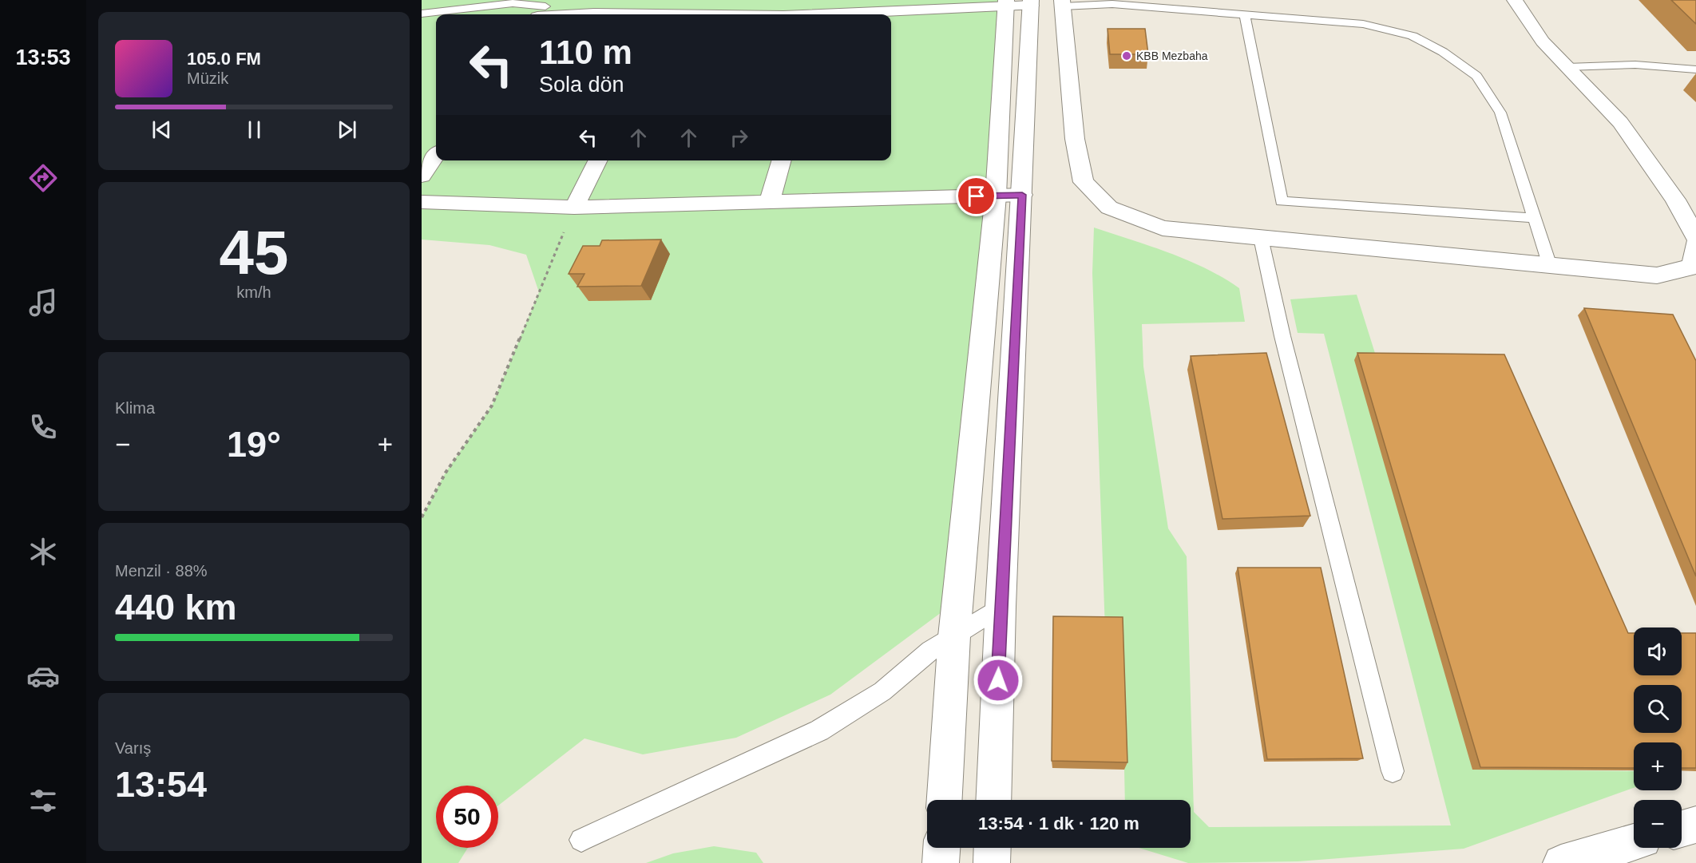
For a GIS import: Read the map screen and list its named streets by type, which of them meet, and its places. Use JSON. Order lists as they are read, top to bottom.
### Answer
{
  "places": ["KBB Mezbaha"],
  "page": {
    "tabs": "13:53",
    "turn": ["110 m", "Sola dön"],
    "song": ["105.0 FM", "Müzik"],
    "tile": [
      ["45", "km/h"],
      "Klima",
      ["Menzil · 88%", "440 km"],
      ["Varış", "13:54"]
    ],
    "heat": ["−", "19°", "+"],
    "map_buttons": ["+", "−"],
    "limit": "50",
    "trip": "13:54 · 1 dk · 120 m"
  }
}
